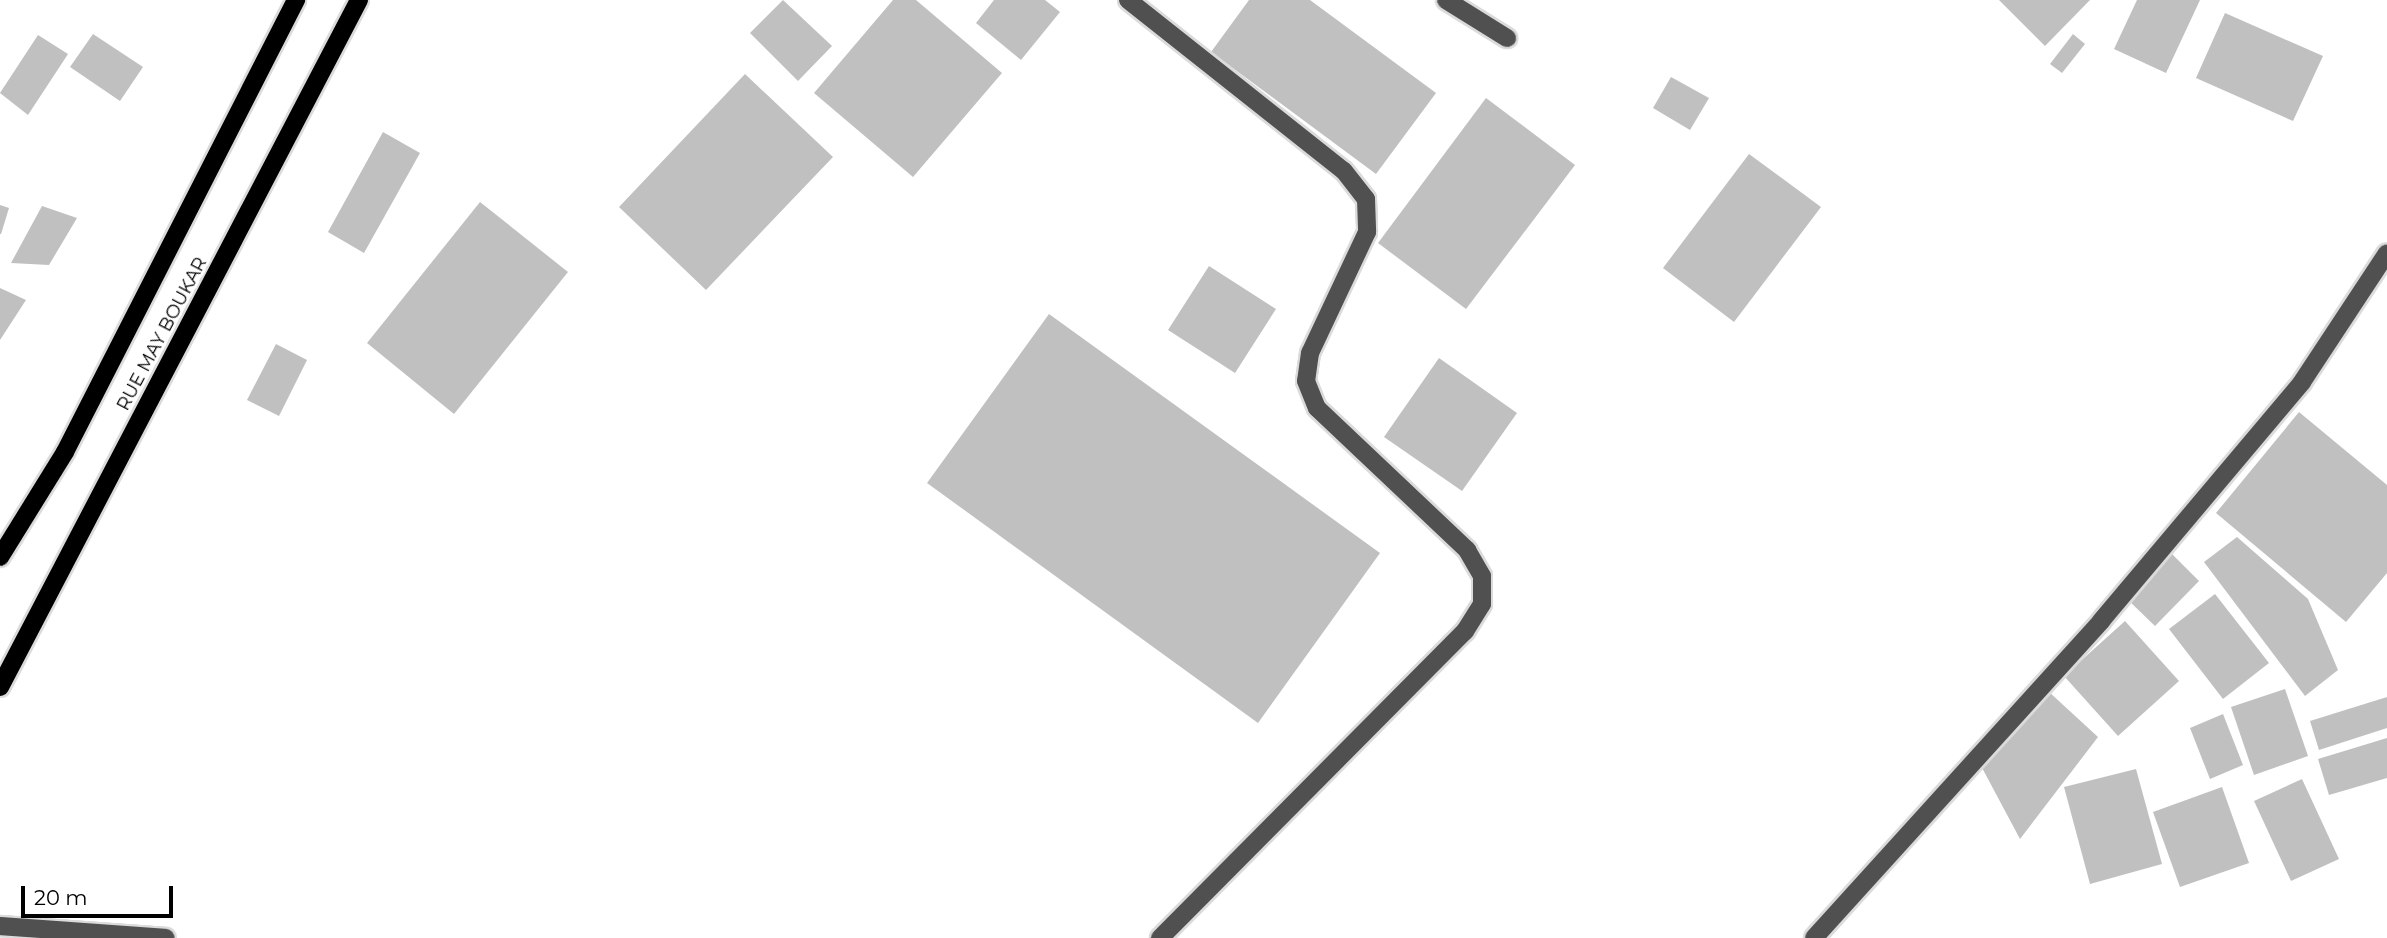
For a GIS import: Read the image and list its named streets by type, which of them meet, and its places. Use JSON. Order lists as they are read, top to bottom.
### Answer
{
  "streets": {
    "main road": ["RUE MAY BOUKAR"]
  },
  "scale_bar": "20 m"
}
